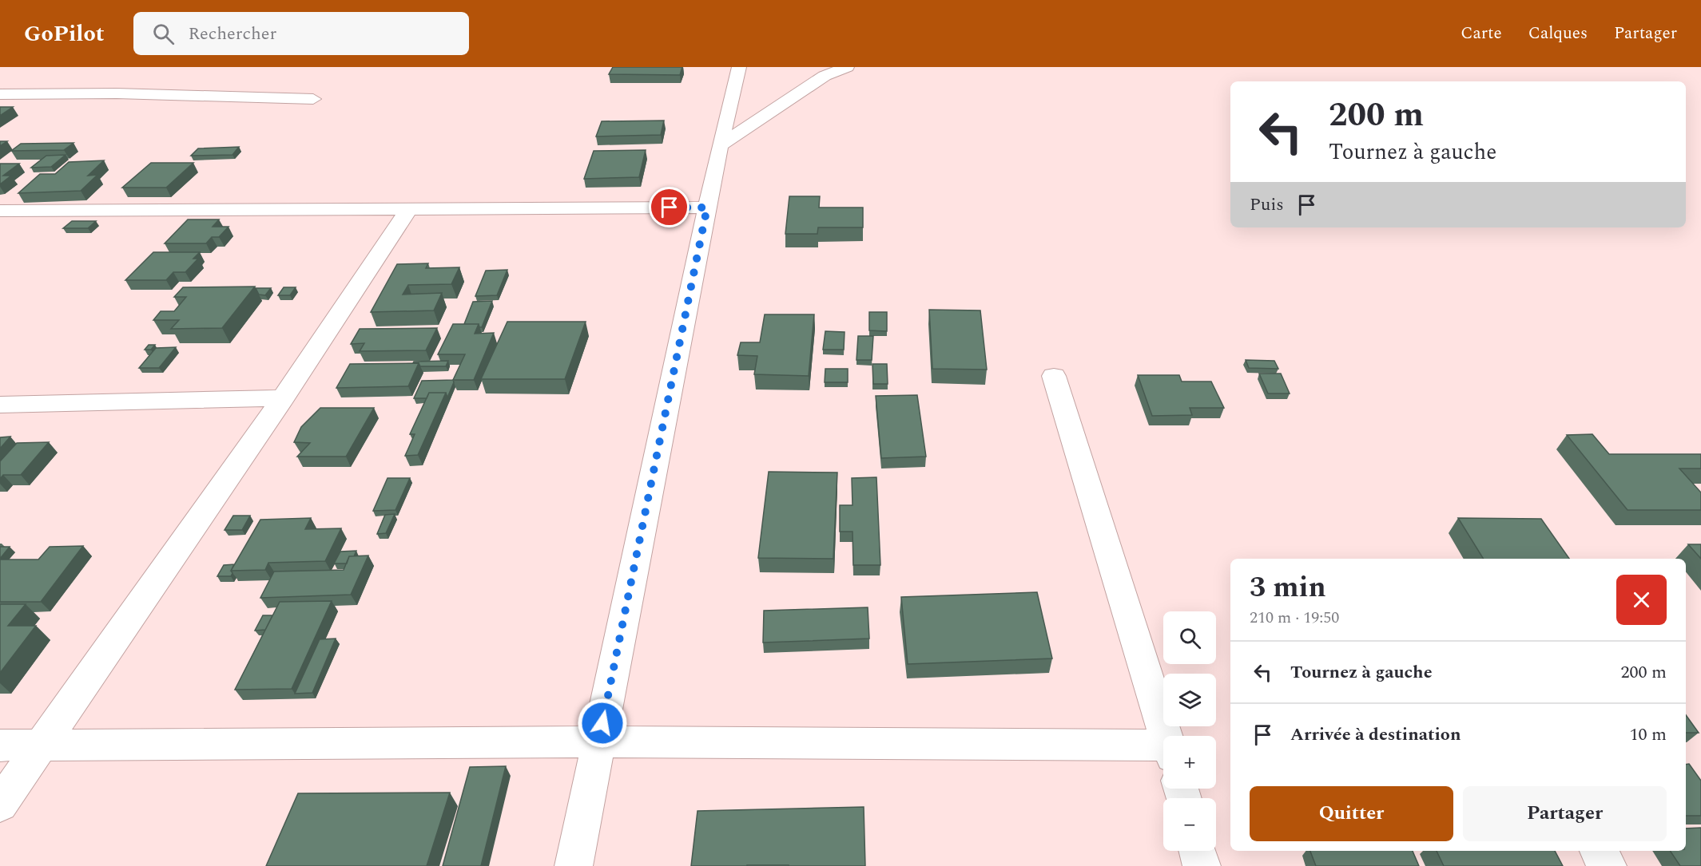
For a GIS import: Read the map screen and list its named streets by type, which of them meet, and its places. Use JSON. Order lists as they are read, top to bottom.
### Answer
{
  "page": {
    "header": "GoPilot",
    "search": "Rechercher",
    "nav": ["Carte", "Calques", "Partager"],
    "turn": ["200 m", "Tournez à gauche"],
    "then": "Puis",
    "heading": ["3 min", "210 m · 19:50"],
    "map_buttons": ["+", "−"],
    "list": [
      {
        "name": "Tournez à gauche",
        "value": "200 m"
      },
      {
        "name": "Arrivée à destination",
        "value": "10 m"
      }
    ],
    "buttons": ["Quitter", "Partager"]
  }
}
